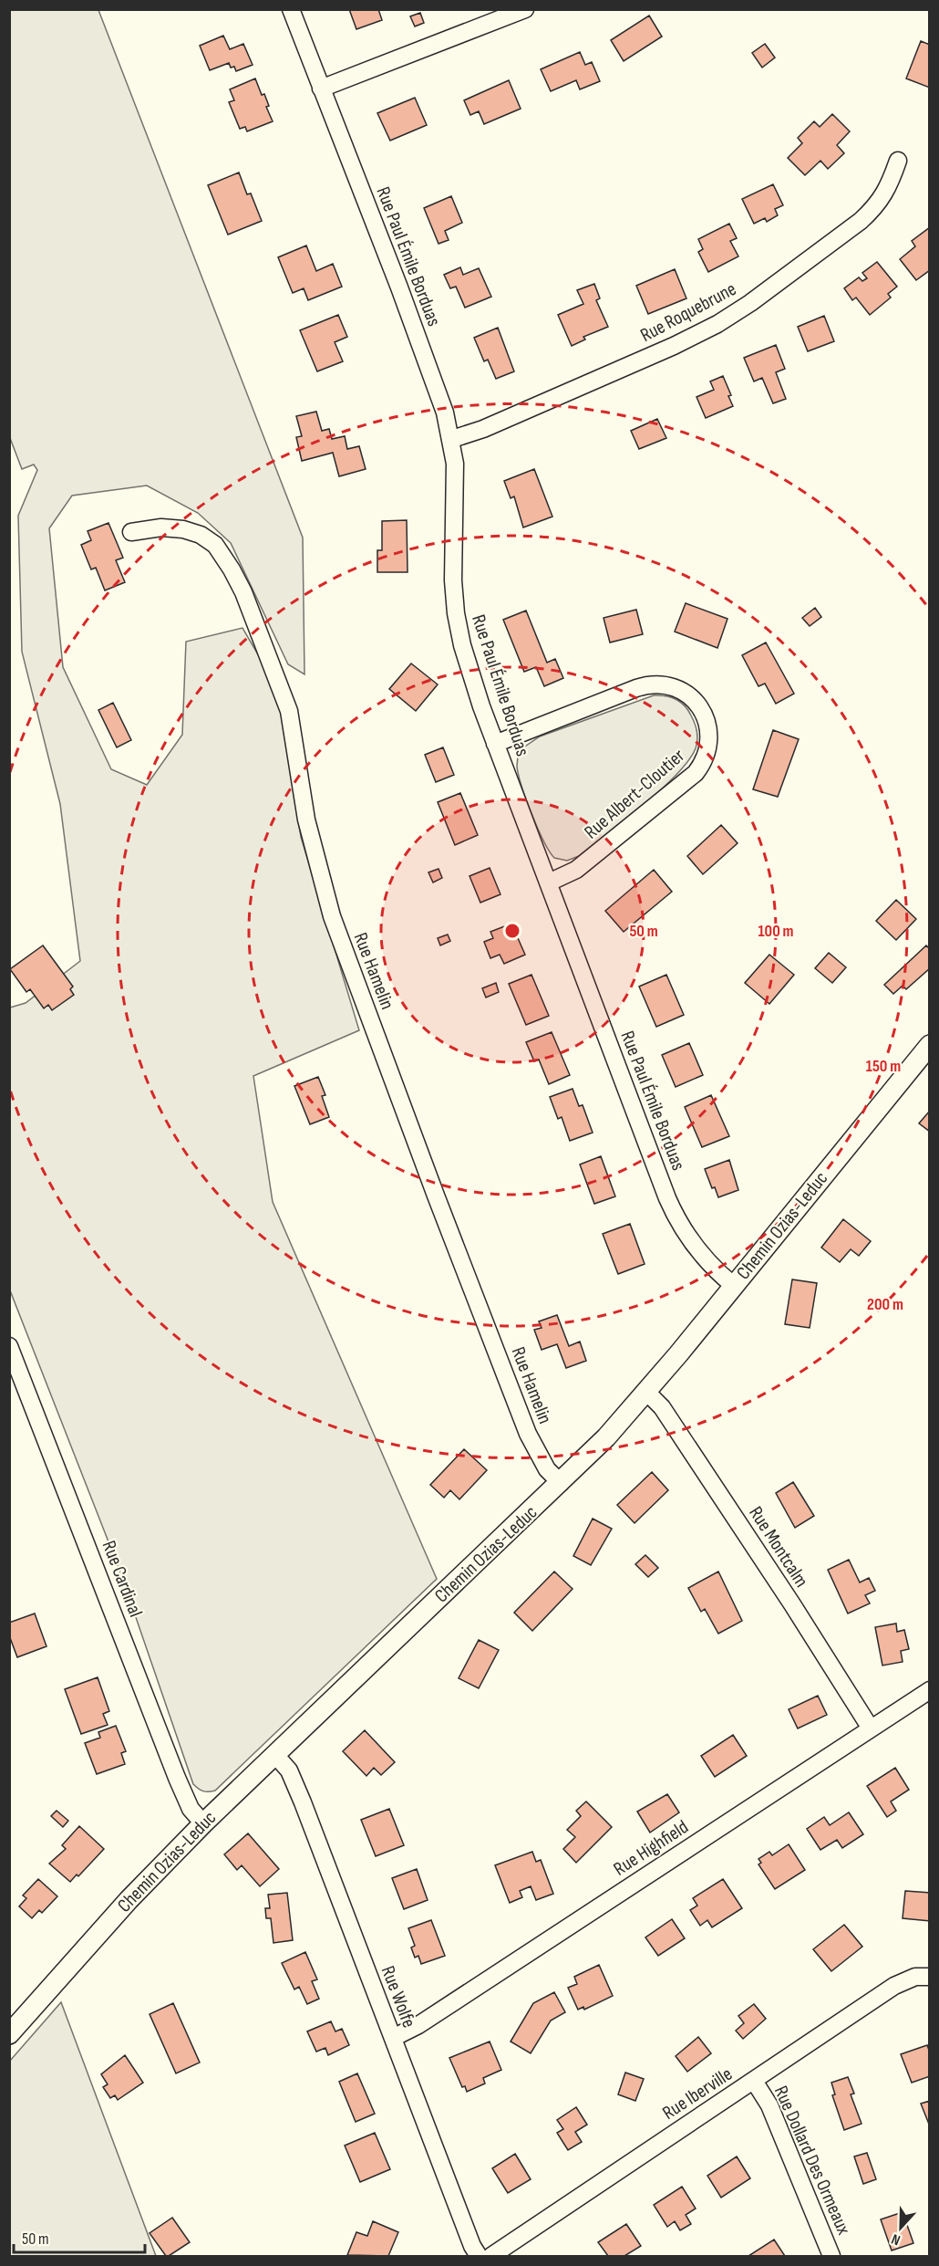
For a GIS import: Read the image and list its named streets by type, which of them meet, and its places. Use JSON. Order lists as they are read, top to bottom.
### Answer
{
  "streets": {
    "street": [
      "Rue Paul Émile Borduas",
      "Rue Roquebrune",
      "Rue Albert-Cloutier",
      "Rue Hamelin",
      "Chemin Ozias-Leduc",
      "Rue Montcalm",
      "Rue Cardinal",
      "Rue Highfield",
      "Rue Wolfe",
      "Rue Iberville",
      "Rue Dollard Des Ormeaux"
    ]
  },
  "crossings": [
    ["Rue Paul Émile Borduas", "Rue Roquebrune"],
    ["Rue Paul Émile Borduas", "Rue Albert-Cloutier"],
    ["Rue Paul Émile Borduas", "Chemin Ozias-Leduc"],
    ["Rue Hamelin", "Chemin Ozias-Leduc"],
    ["Chemin Ozias-Leduc", "Rue Montcalm"],
    ["Chemin Ozias-Leduc", "Rue Cardinal"],
    ["Chemin Ozias-Leduc", "Rue Wolfe"],
    ["Rue Montcalm", "Rue Highfield"],
    ["Rue Highfield", "Rue Wolfe"],
    ["Rue Iberville", "Rue Dollard Des Ormeaux"]
  ],
  "scale_bar": "50 m",
  "north": "bottom",
  "rings": [
    "50 m",
    "100 m",
    "150 m",
    "200 m"
  ]
}
